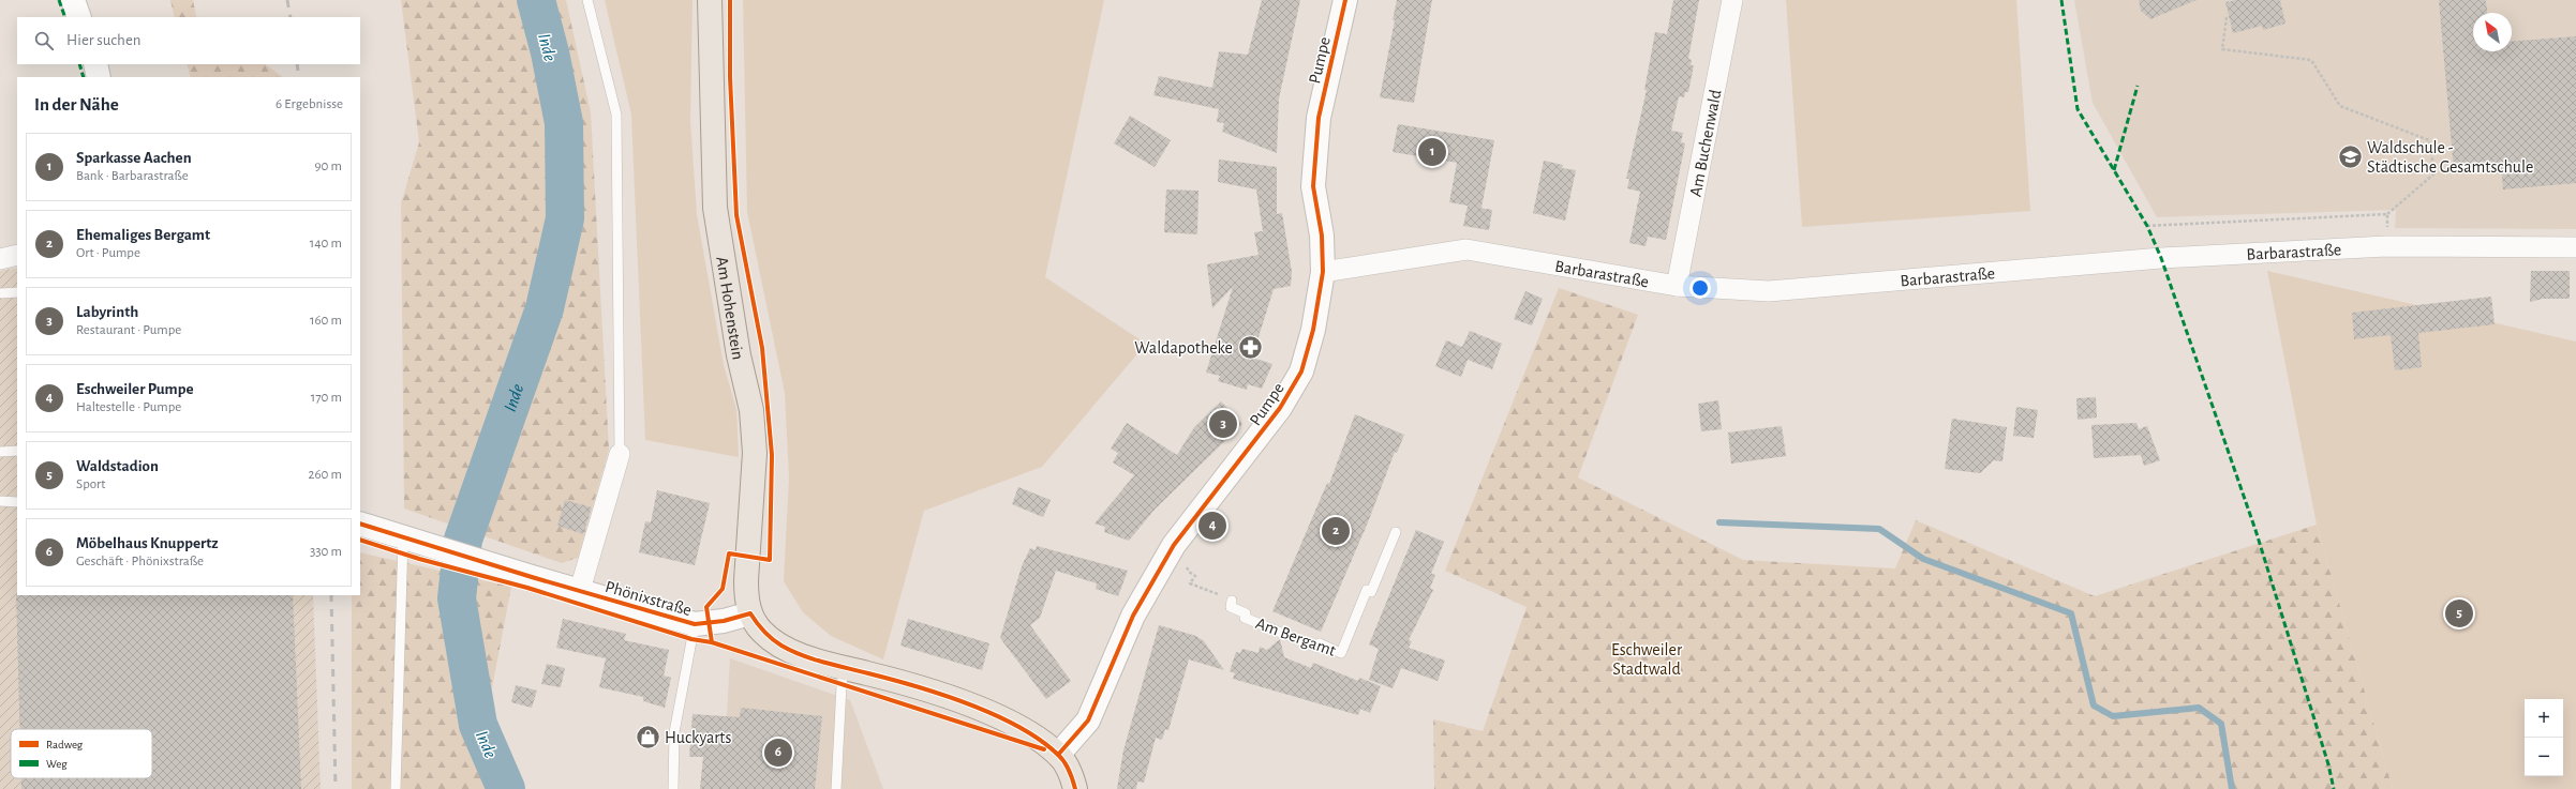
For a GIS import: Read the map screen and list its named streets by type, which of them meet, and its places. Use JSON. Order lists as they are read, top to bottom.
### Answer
{
  "streets": {
    "main road": ["Pumpe", "Am Hohenstein", "Phönixstraße"],
    "street": ["Am Buchenwald", "Barbarastraße"],
    "lane": ["Am Bergamt"]
  },
  "crossings": [
    ["Pumpe", "Barbarastraße"],
    ["Am Buchenwald", "Barbarastraße"],
    ["Am Hohenstein", "Phönixstraße"]
  ],
  "water": ["Inde"],
  "parks": ["Eschweiler Stadtwald"],
  "places": {
    "school or university": ["Waldschule - Städtische Gesamtschule"],
    "pharmacy": ["Waldapotheke"],
    "shop": ["Huckyarts"]
  },
  "legend": ["Radweg", "Weg"],
  "north": "top left",
  "page": {
    "search": "Hier suchen",
    "heading": ["In der Nähe", "6 Ergebnisse"],
    "list": [
      {
        "mark": "1",
        "name": "Sparkasse Aachen",
        "note": "Bank · Barbarastraße",
        "value": "90 m"
      },
      {
        "mark": "2",
        "name": "Ehemaliges Bergamt",
        "note": "Ort · Pumpe",
        "value": "140 m"
      },
      {
        "mark": "3",
        "name": "Labyrinth",
        "note": "Restaurant · Pumpe",
        "value": "160 m"
      },
      {
        "mark": "4",
        "name": "Eschweiler Pumpe",
        "note": "Haltestelle · Pumpe",
        "value": "170 m"
      },
      {
        "mark": "5",
        "name": "Waldstadion",
        "note": "Sport",
        "value": "260 m"
      },
      {
        "mark": "6",
        "name": "Möbelhaus Knuppertz",
        "note": "Geschäft · Phönixstraße",
        "value": "330 m"
      }
    ],
    "pins": [
      "1",
      "3",
      "4",
      "2",
      "5",
      "6"
    ],
    "map_buttons": ["+", "−"]
  }
}
